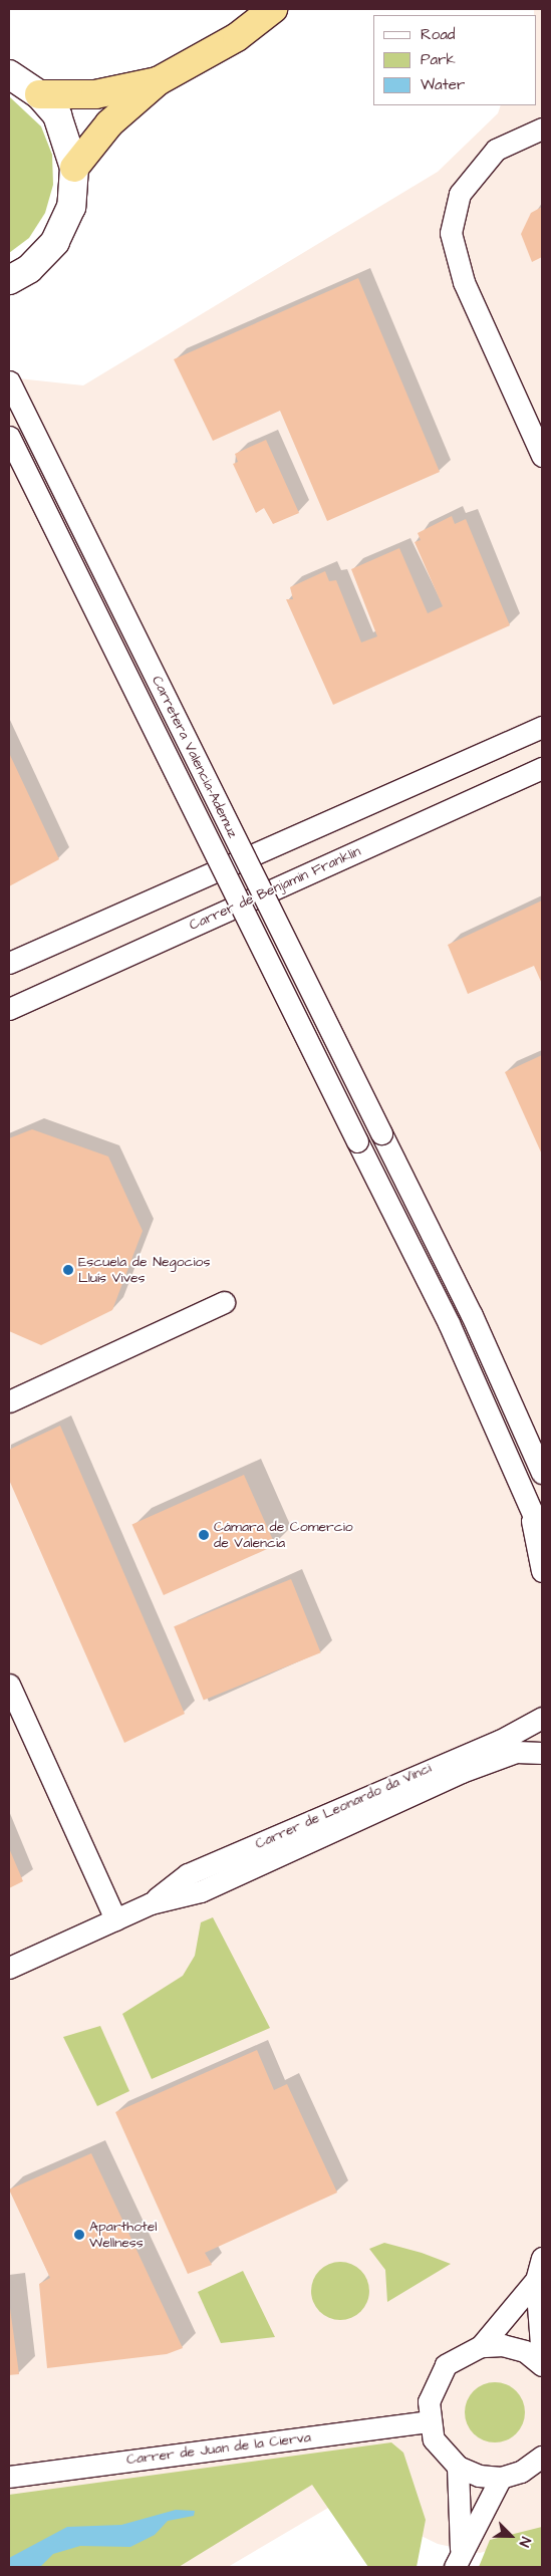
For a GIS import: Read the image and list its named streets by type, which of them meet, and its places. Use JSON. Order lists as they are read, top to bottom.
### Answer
{
  "streets": {
    "street": [
      "Carretera Valencia-Ademuz",
      "Carrer de Benjamin Franklin",
      "Carrer de Leonardo da Vinci",
      "Carrer de Juan de la Cierva"
    ]
  },
  "places": ["Escuela de Negocios Lluís Vives", "Cámara de Comercio de Valencia", "Aparthotel Wellness"],
  "legend": ["Road", "Park", "Water"],
  "north": "bottom right"
}
